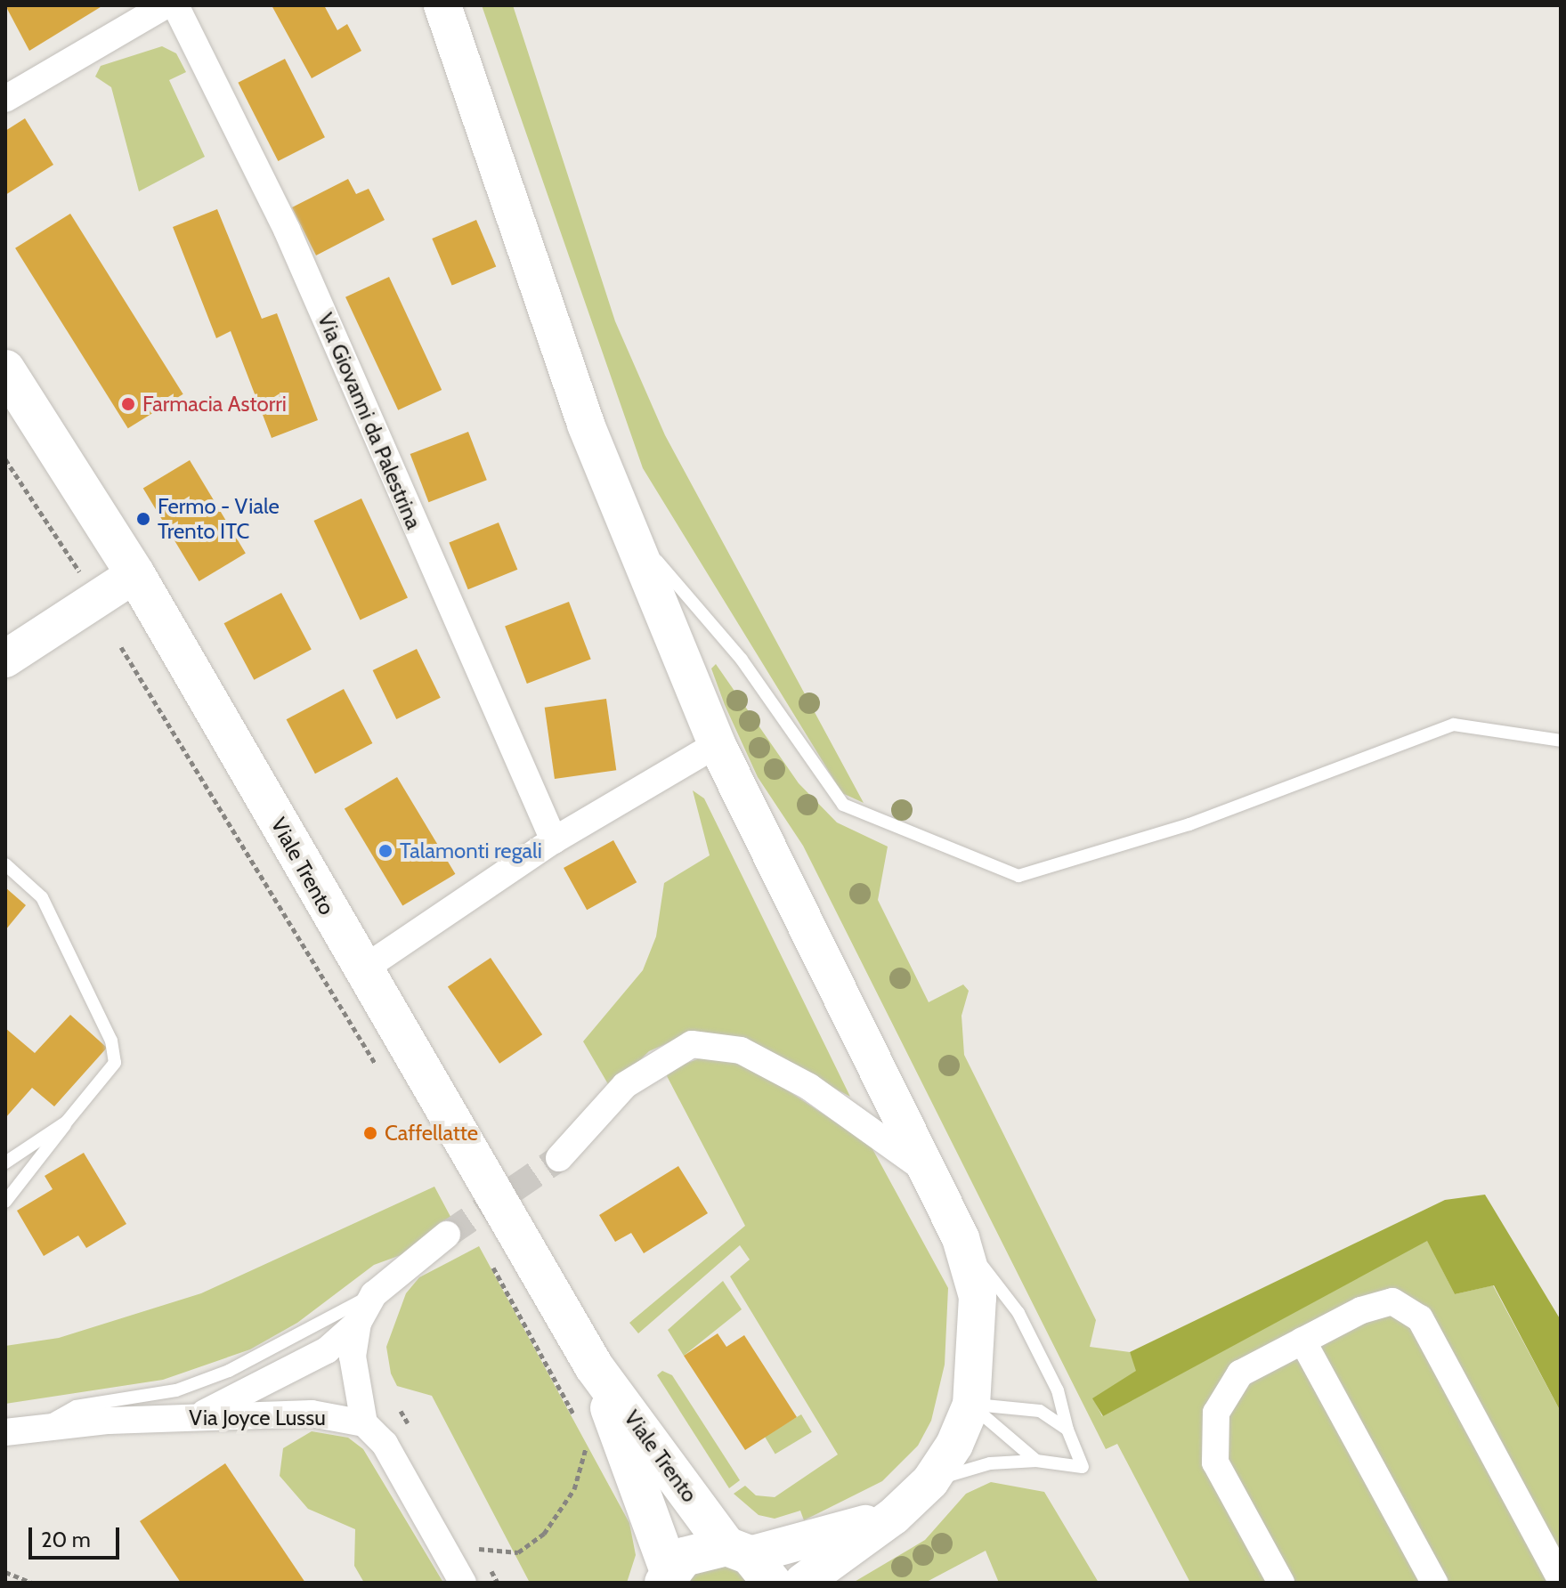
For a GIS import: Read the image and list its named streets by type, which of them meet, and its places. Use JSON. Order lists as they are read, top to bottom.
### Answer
{
  "streets": {
    "main road": ["Viale Trento"],
    "street": ["Via Giovanni da Palestrina", "Via Joyce Lussu"]
  },
  "places": [
    "Farmacia Astorri",
    "Fermo - Viale Trento ITC",
    "Talamonti regali",
    "Caffellatte"
  ],
  "scale_bar": "20 m"
}
